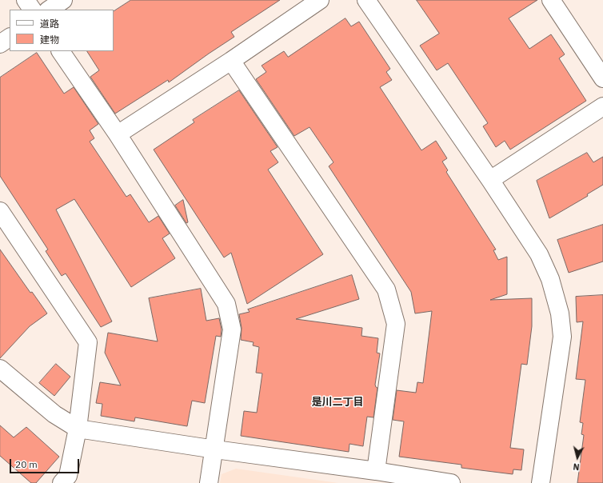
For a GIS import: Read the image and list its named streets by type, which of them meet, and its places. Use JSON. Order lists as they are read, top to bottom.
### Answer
{
  "districts": ["是川二丁目"],
  "legend": ["道路", "建物"],
  "scale_bar": "20 m",
  "north": "bottom"
}
